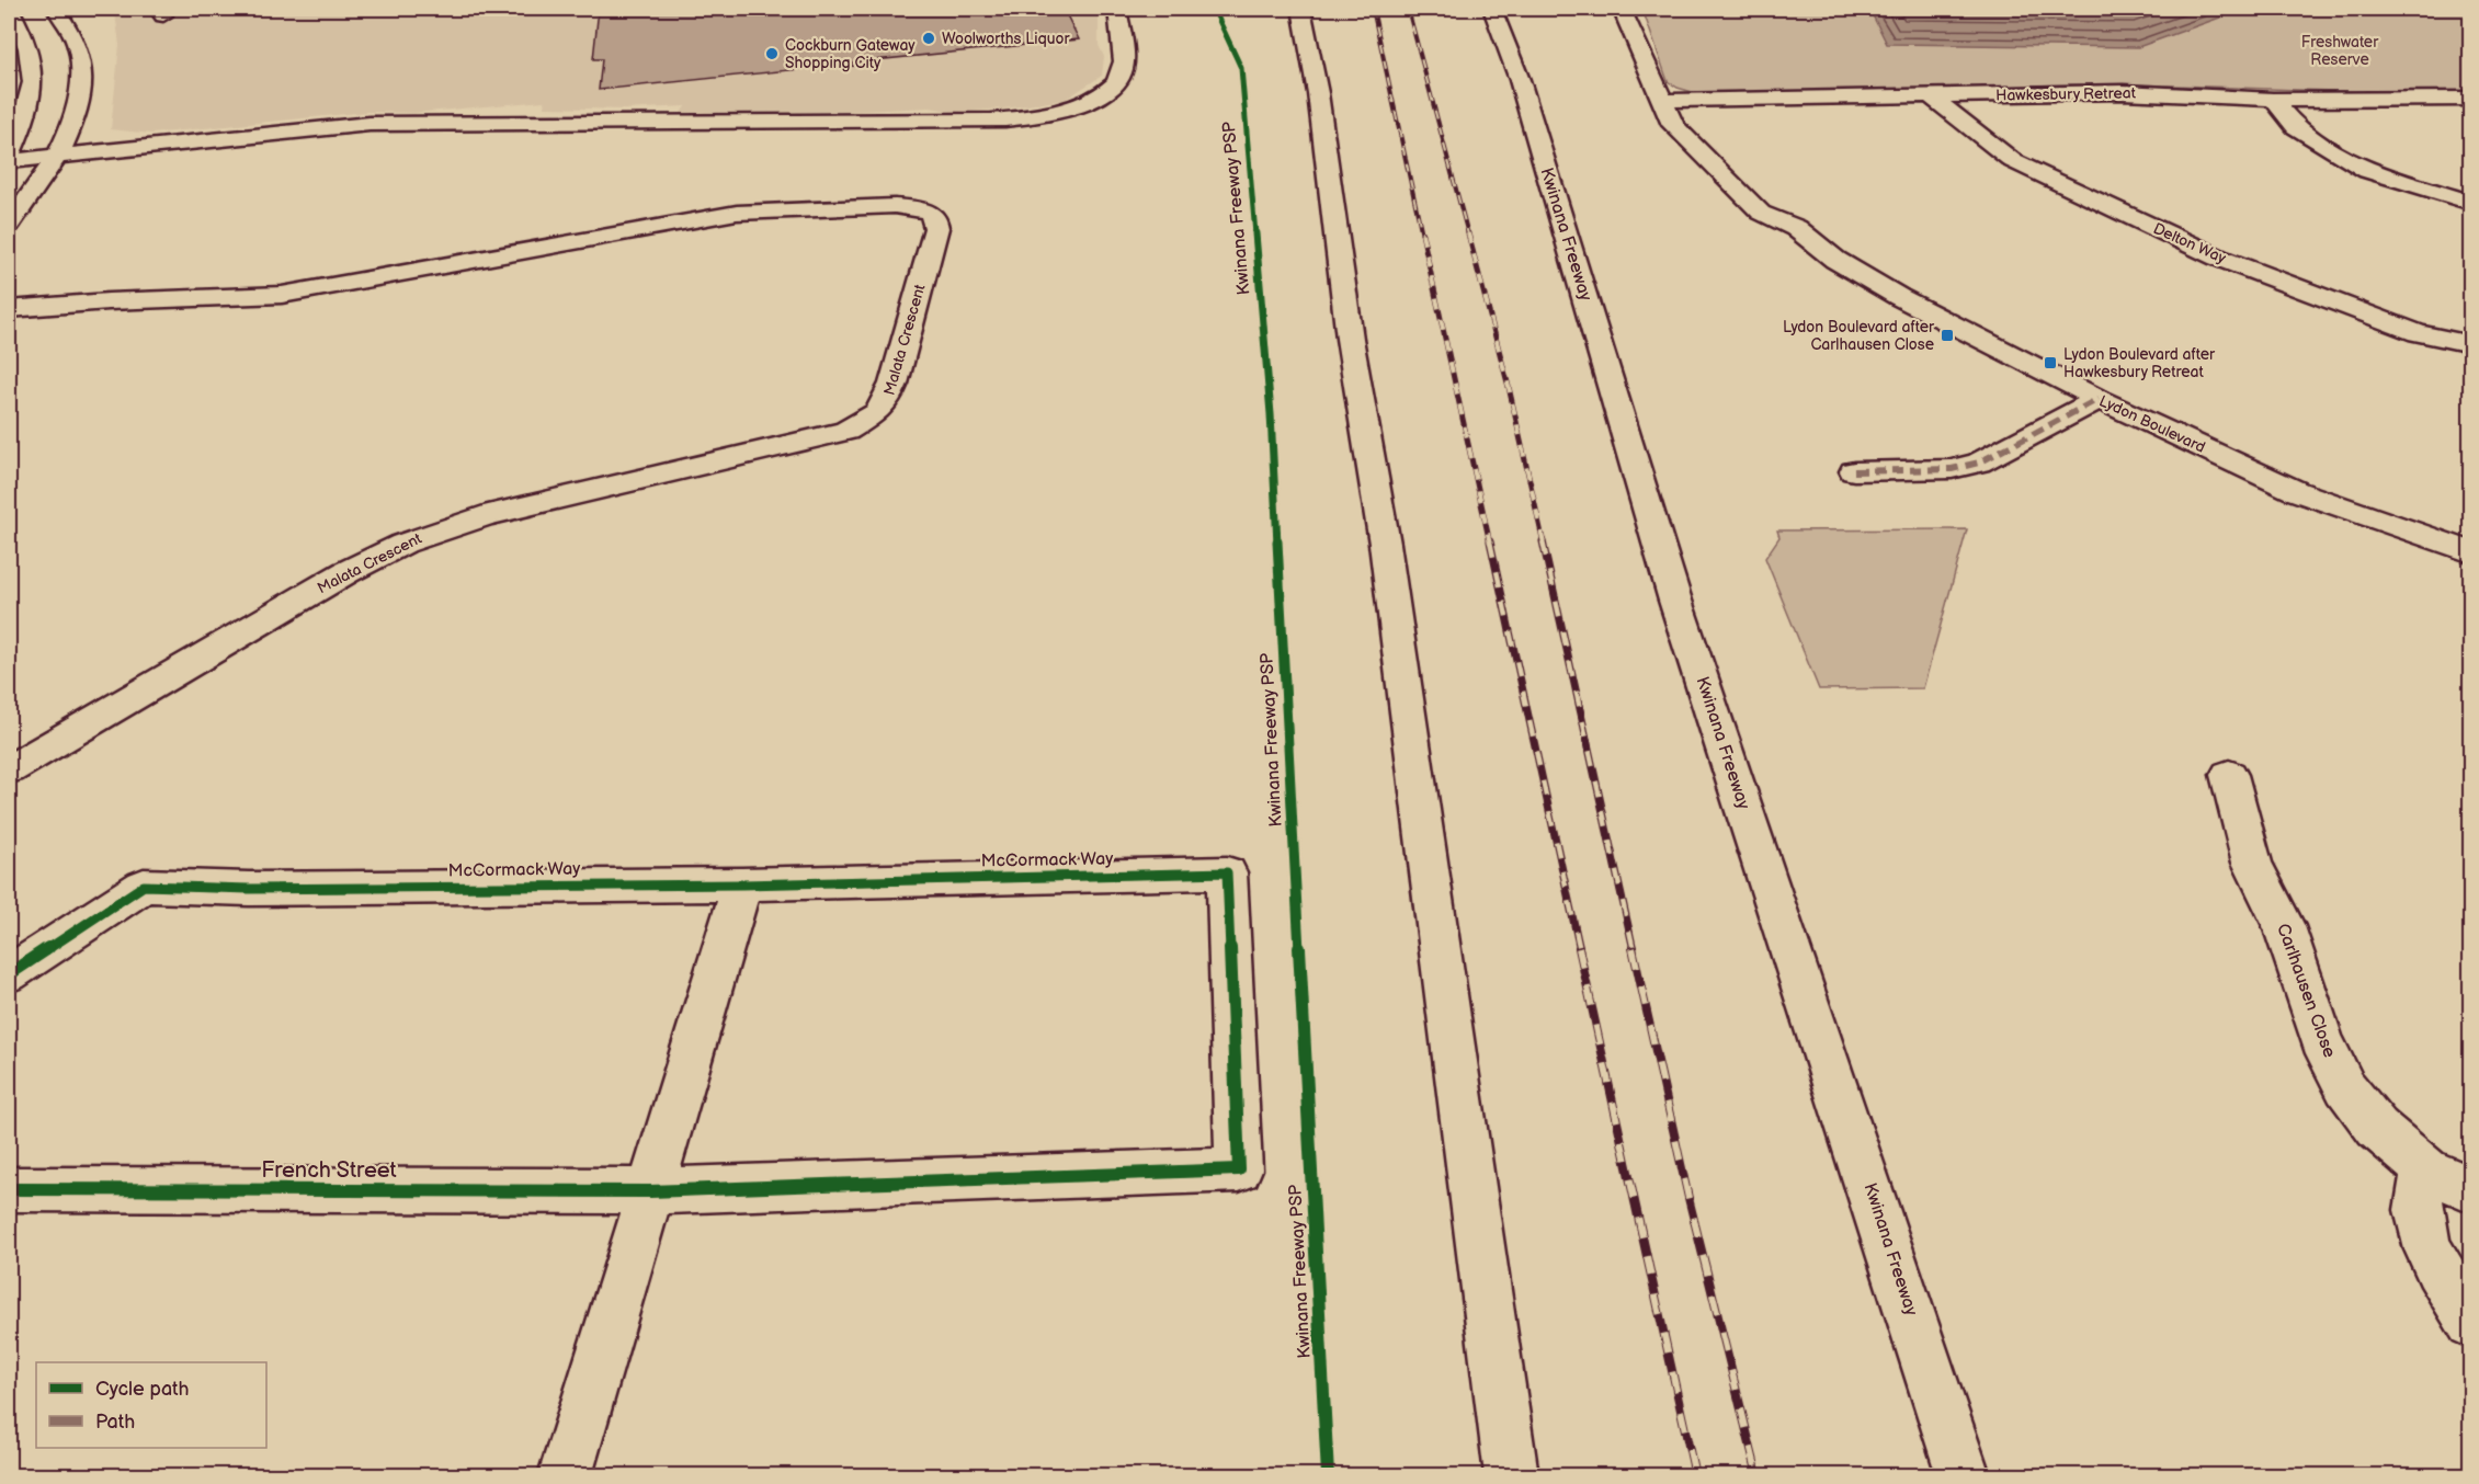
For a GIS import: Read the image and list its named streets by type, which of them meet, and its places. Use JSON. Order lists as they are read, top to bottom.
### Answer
{
  "streets": {
    "main road": [
      "Hawkesbury Retreat",
      "Kwinana Freeway",
      "Delton Way",
      "Malata Crescent",
      "Lydon Boulevard",
      "McCormack Way",
      "Carlhausen Close",
      "French Street"
    ],
    "cycle path": ["Kwinana Freeway PSP"]
  },
  "crossings": [
    ["Hawkesbury Retreat", "Delton Way"],
    ["Hawkesbury Retreat", "Lydon Boulevard"],
    ["McCormack Way", "French Street"]
  ],
  "parks": ["Freshwater Reserve"],
  "places": {
    "other": ["Woolworths Liquor", "Cockburn Gateway Shopping City"],
    "transit": ["Lydon Boulevard after Carlhausen Close", "Lydon Boulevard after Hawkesbury Retreat"]
  },
  "legend": ["Cycle path", "Path"]
}
